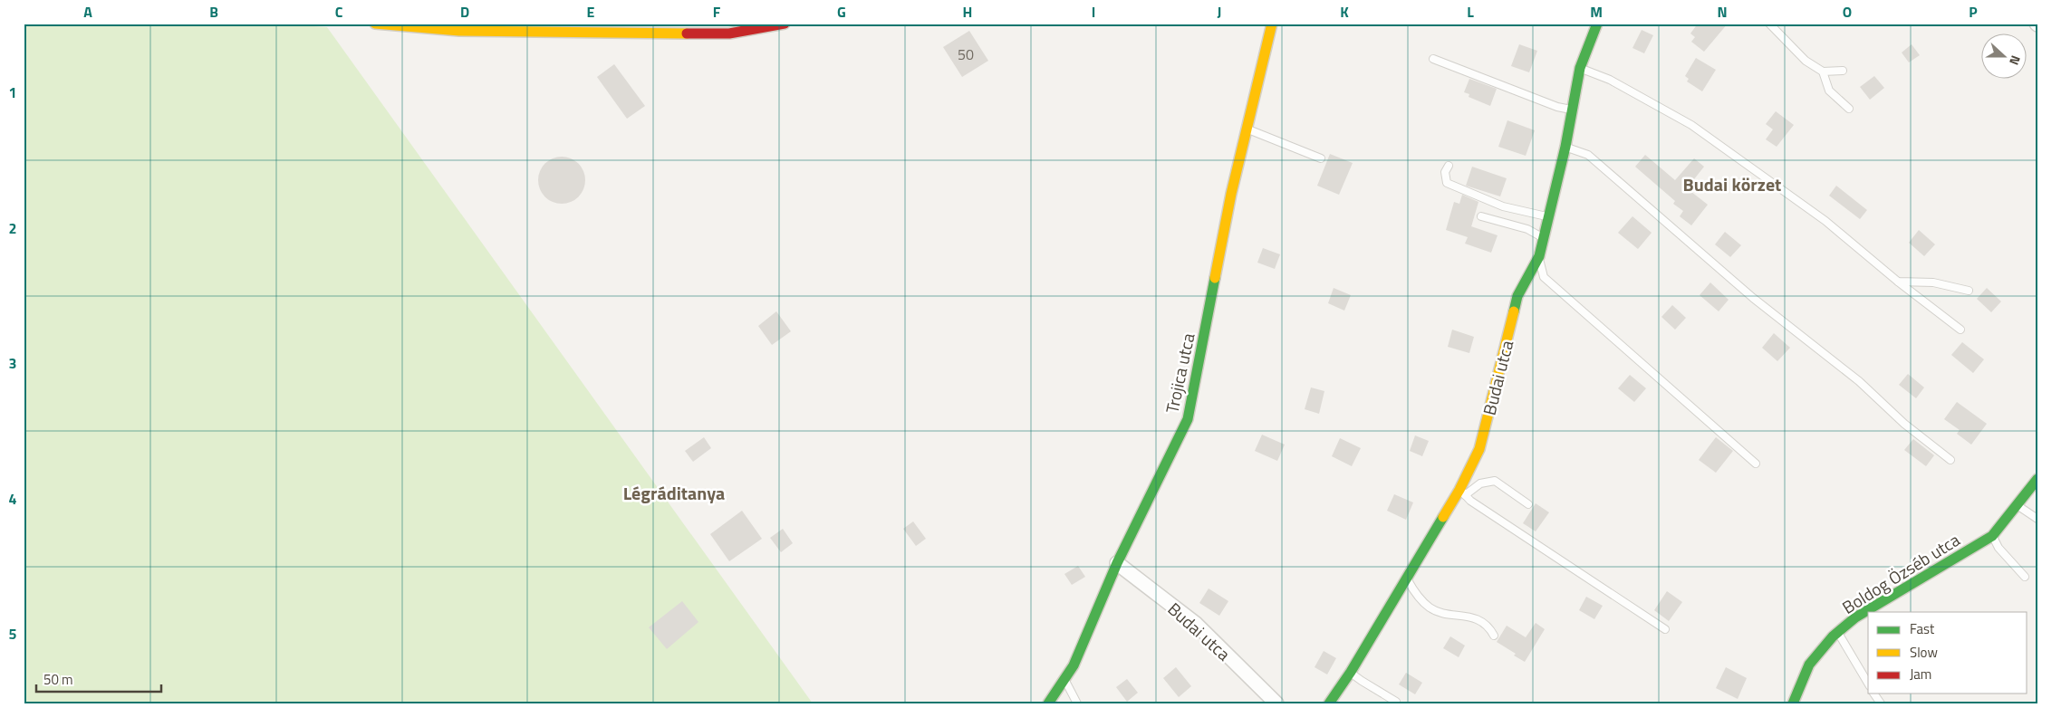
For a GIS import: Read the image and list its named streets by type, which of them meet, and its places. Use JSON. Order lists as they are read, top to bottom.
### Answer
{
  "streets": {
    "street": ["Trojica utca", "Budai utca", "Boldog Özséb utca"]
  },
  "crossings": [
    ["Trojica utca", "Budai utca"]
  ],
  "districts": ["Budai körzet", "Légráditanya"],
  "house_numbers": ["50"],
  "legend": ["Fast", "Slow", "Jam"],
  "scale_bar": "50 m",
  "north": "right",
  "grid": {
    "columns": [
      "A",
      "B",
      "C",
      "D",
      "E",
      "F",
      "G",
      "H",
      "I",
      "J",
      "K",
      "L",
      "M",
      "N",
      "O",
      "P"
    ],
    "rows": [
      "1",
      "2",
      "3",
      "4",
      "5"
    ]
  }
}
